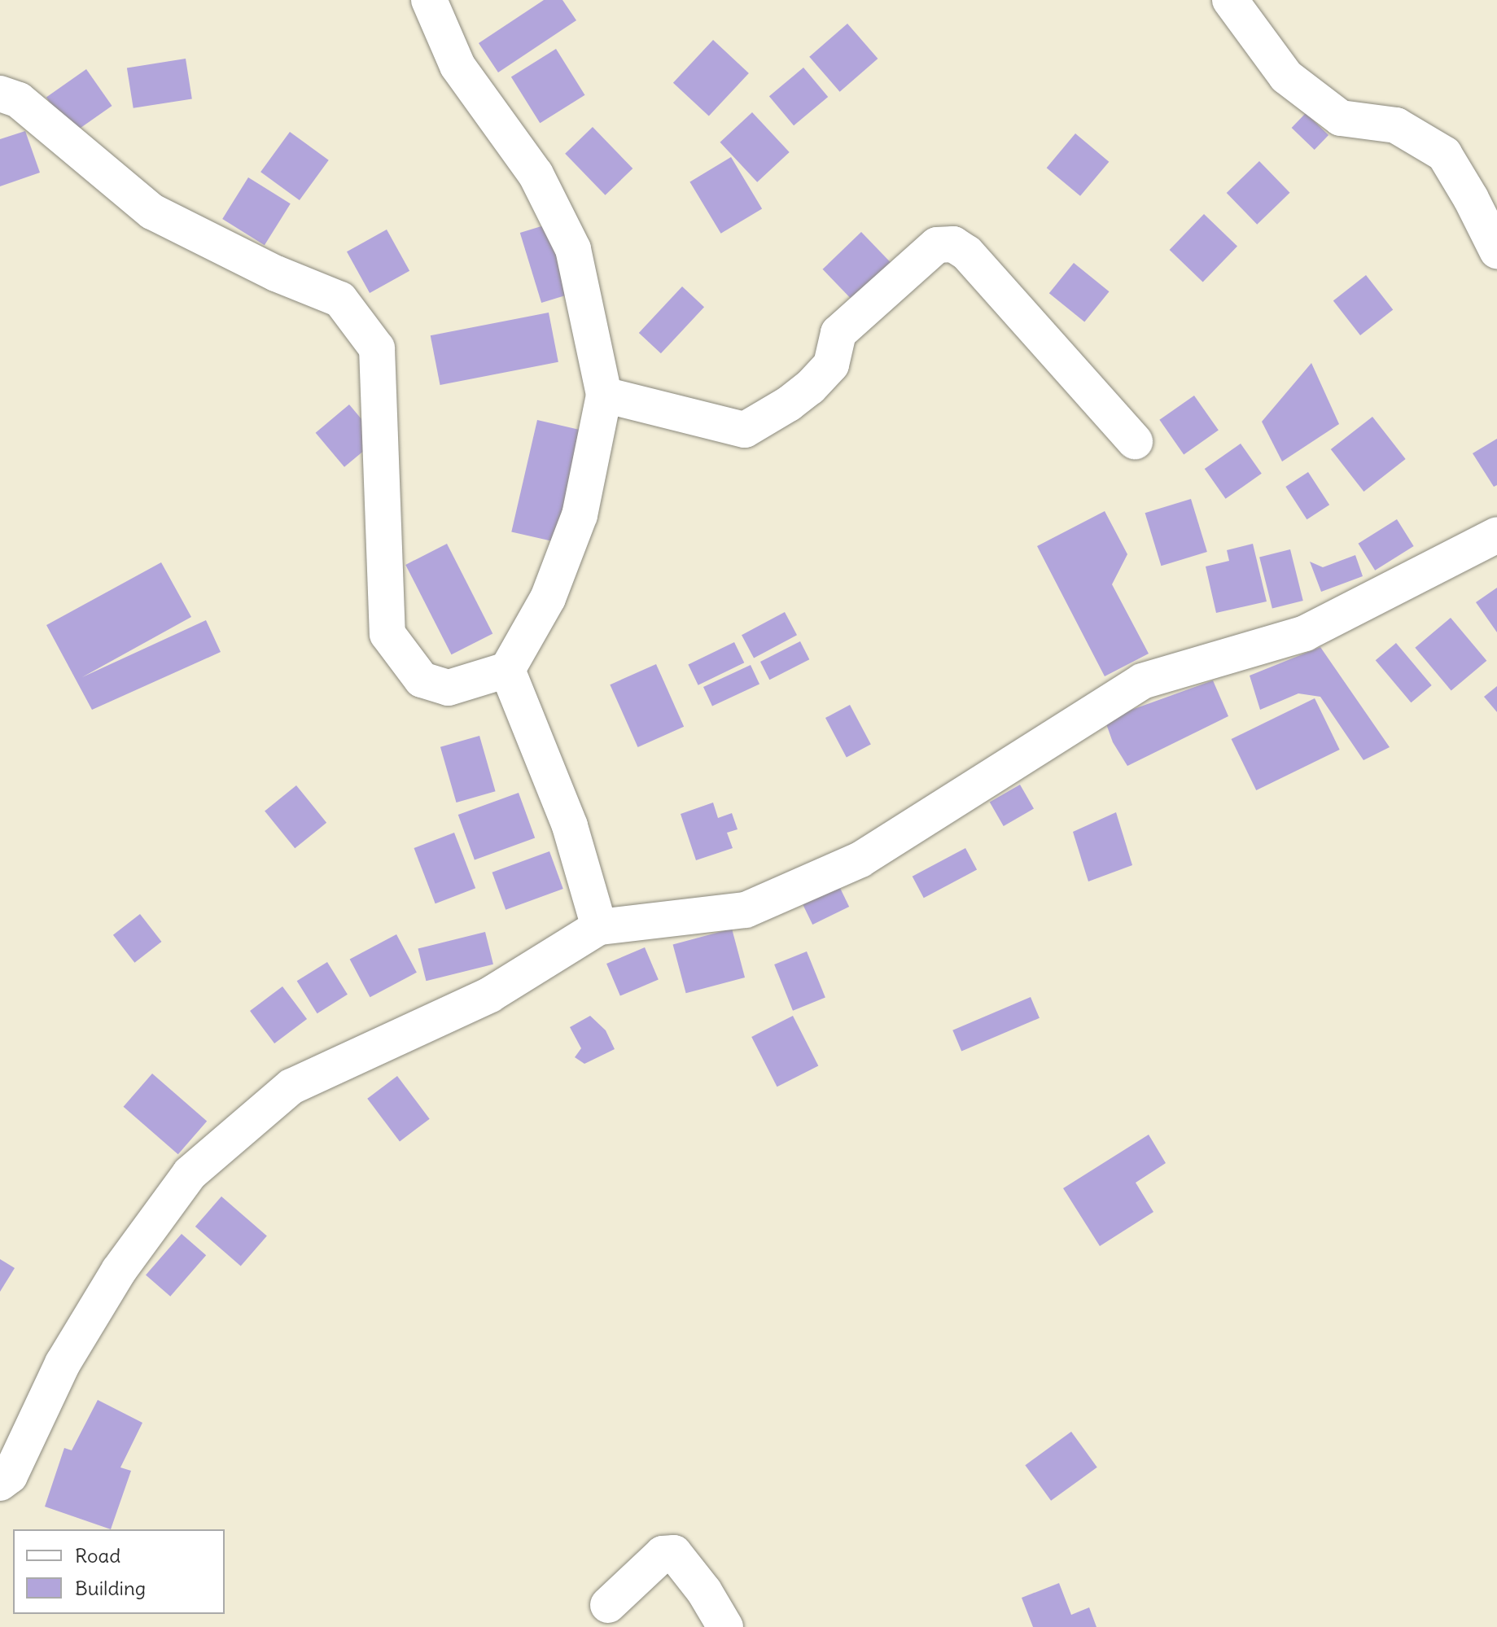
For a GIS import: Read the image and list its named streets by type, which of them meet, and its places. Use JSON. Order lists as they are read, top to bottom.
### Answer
{
  "legend": ["Road", "Building"]
}
